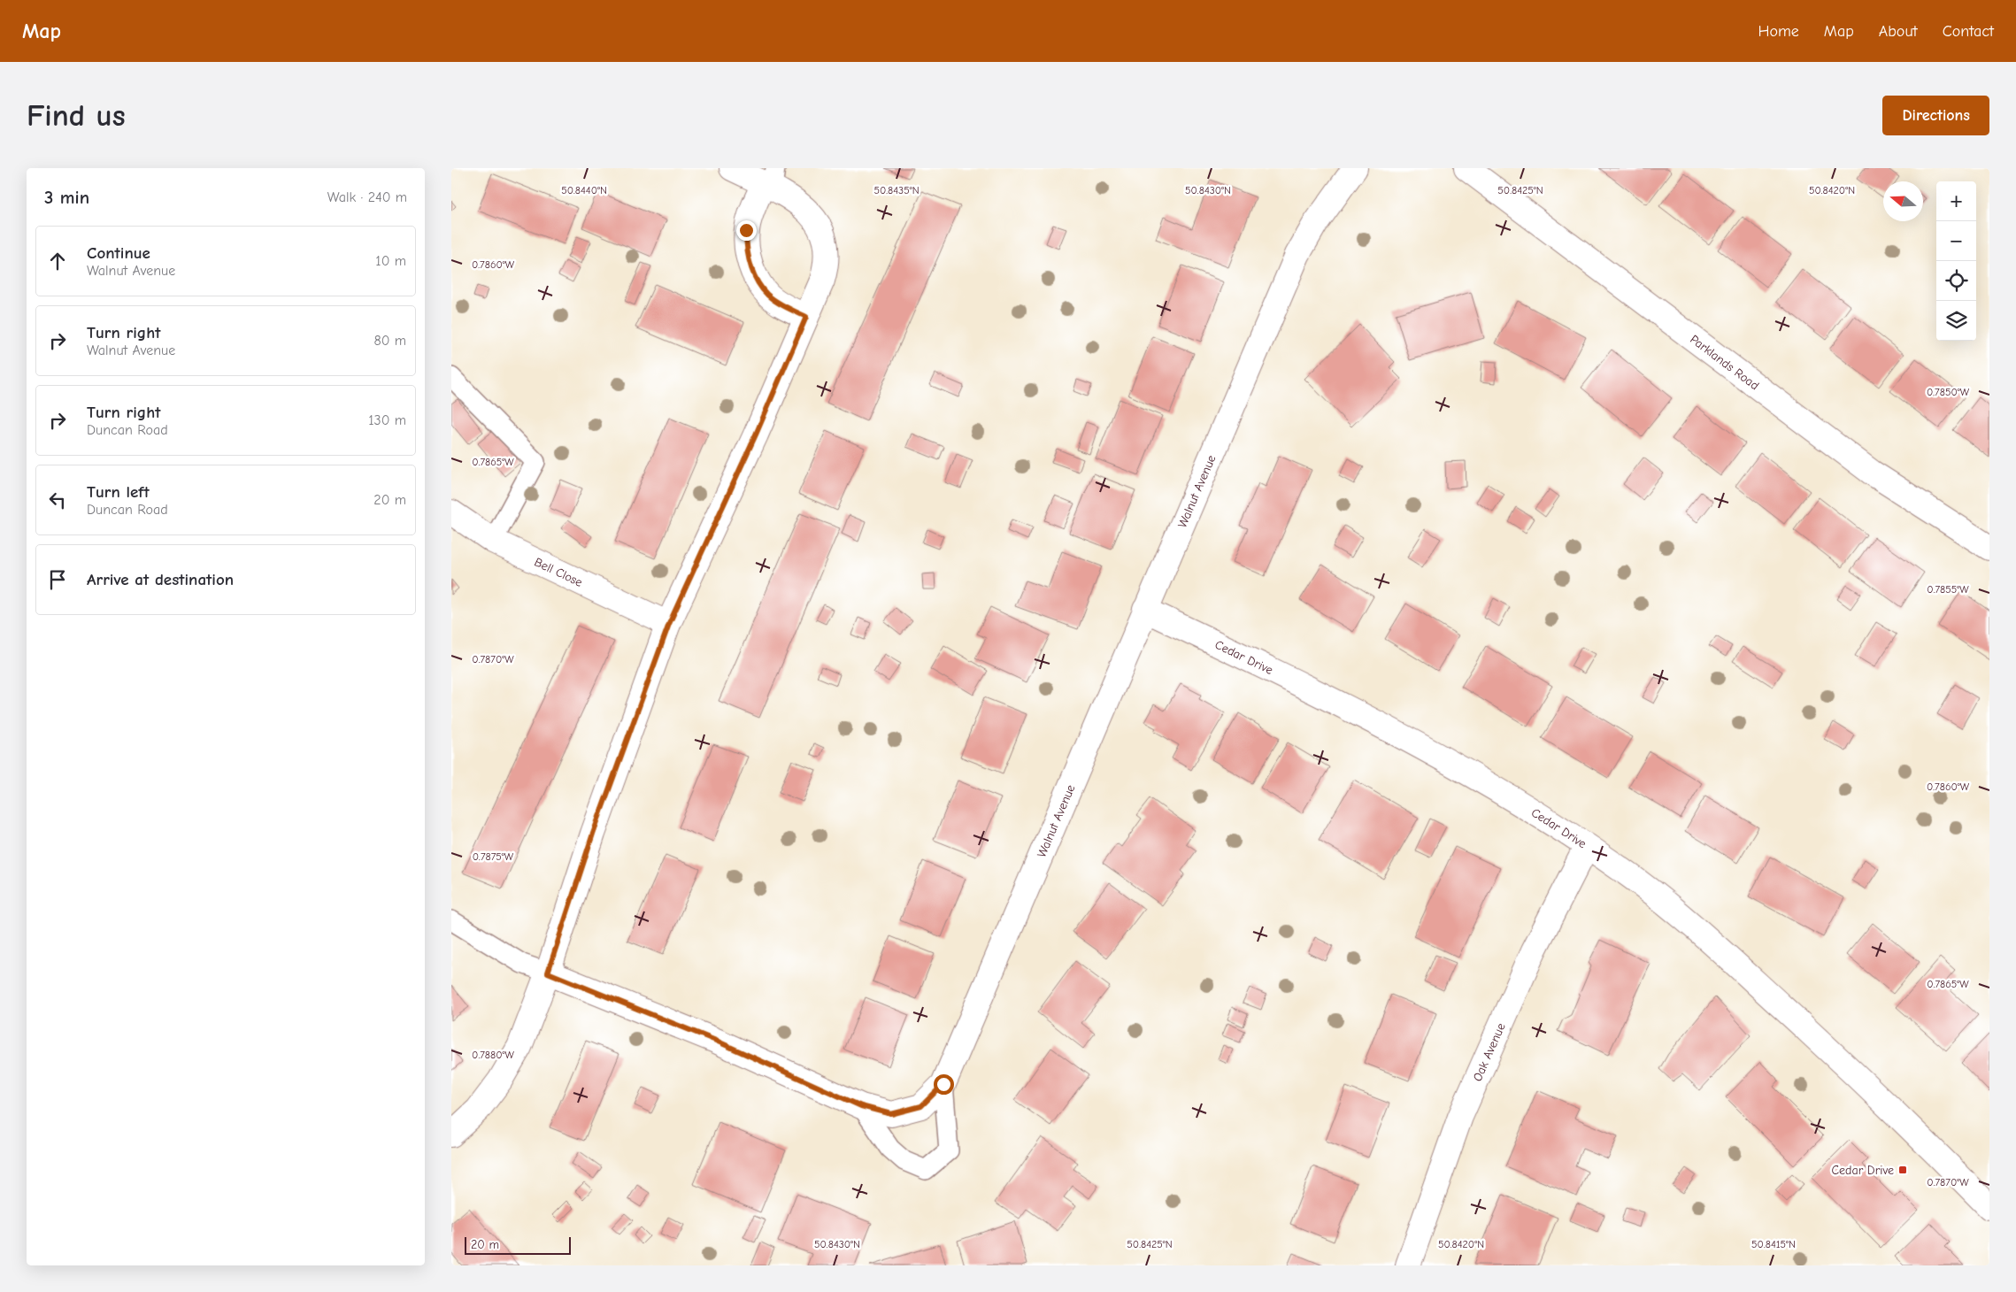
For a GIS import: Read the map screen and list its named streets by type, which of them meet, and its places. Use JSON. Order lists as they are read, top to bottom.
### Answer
{
  "streets": {
    "street": [
      "Parklands Road",
      "Walnut Avenue",
      "Bell Close",
      "Cedar Drive",
      "Oak Avenue"
    ]
  },
  "crossings": [
    ["Walnut Avenue", "Cedar Drive"],
    ["Cedar Drive", "Oak Avenue"]
  ],
  "places": {
    "transit": ["Cedar Drive"]
  },
  "scale_bar": "20 m",
  "north": "left",
  "page": {
    "header": "Map",
    "nav": [
      "Home",
      "Map",
      "About",
      "Contact"
    ],
    "buttons": "Directions",
    "title": "Find us",
    "heading": ["3 min", "Walk · 240 m"],
    "map_buttons": ["+", "−"],
    "list": [
      ["Continue", "Walnut Avenue", "10 m"],
      ["Turn right", "Walnut Avenue", "80 m"],
      ["Turn right", "Duncan Road", "130 m"],
      ["Turn left", "Duncan Road", "20 m"],
      "Arrive at destination"
    ],
    "scale": "20 m"
  },
  "coordinates": [
    "50.8440°N",
    "50.8435°N",
    "50.8430°N",
    "50.8425°N",
    "50.8420°N",
    "0.7860°W",
    "0.7850°W",
    "0.7865°W",
    "0.7855°W",
    "0.7870°W",
    "0.7875°W",
    "0.7880°W",
    "50.8415°N"
  ]
}
